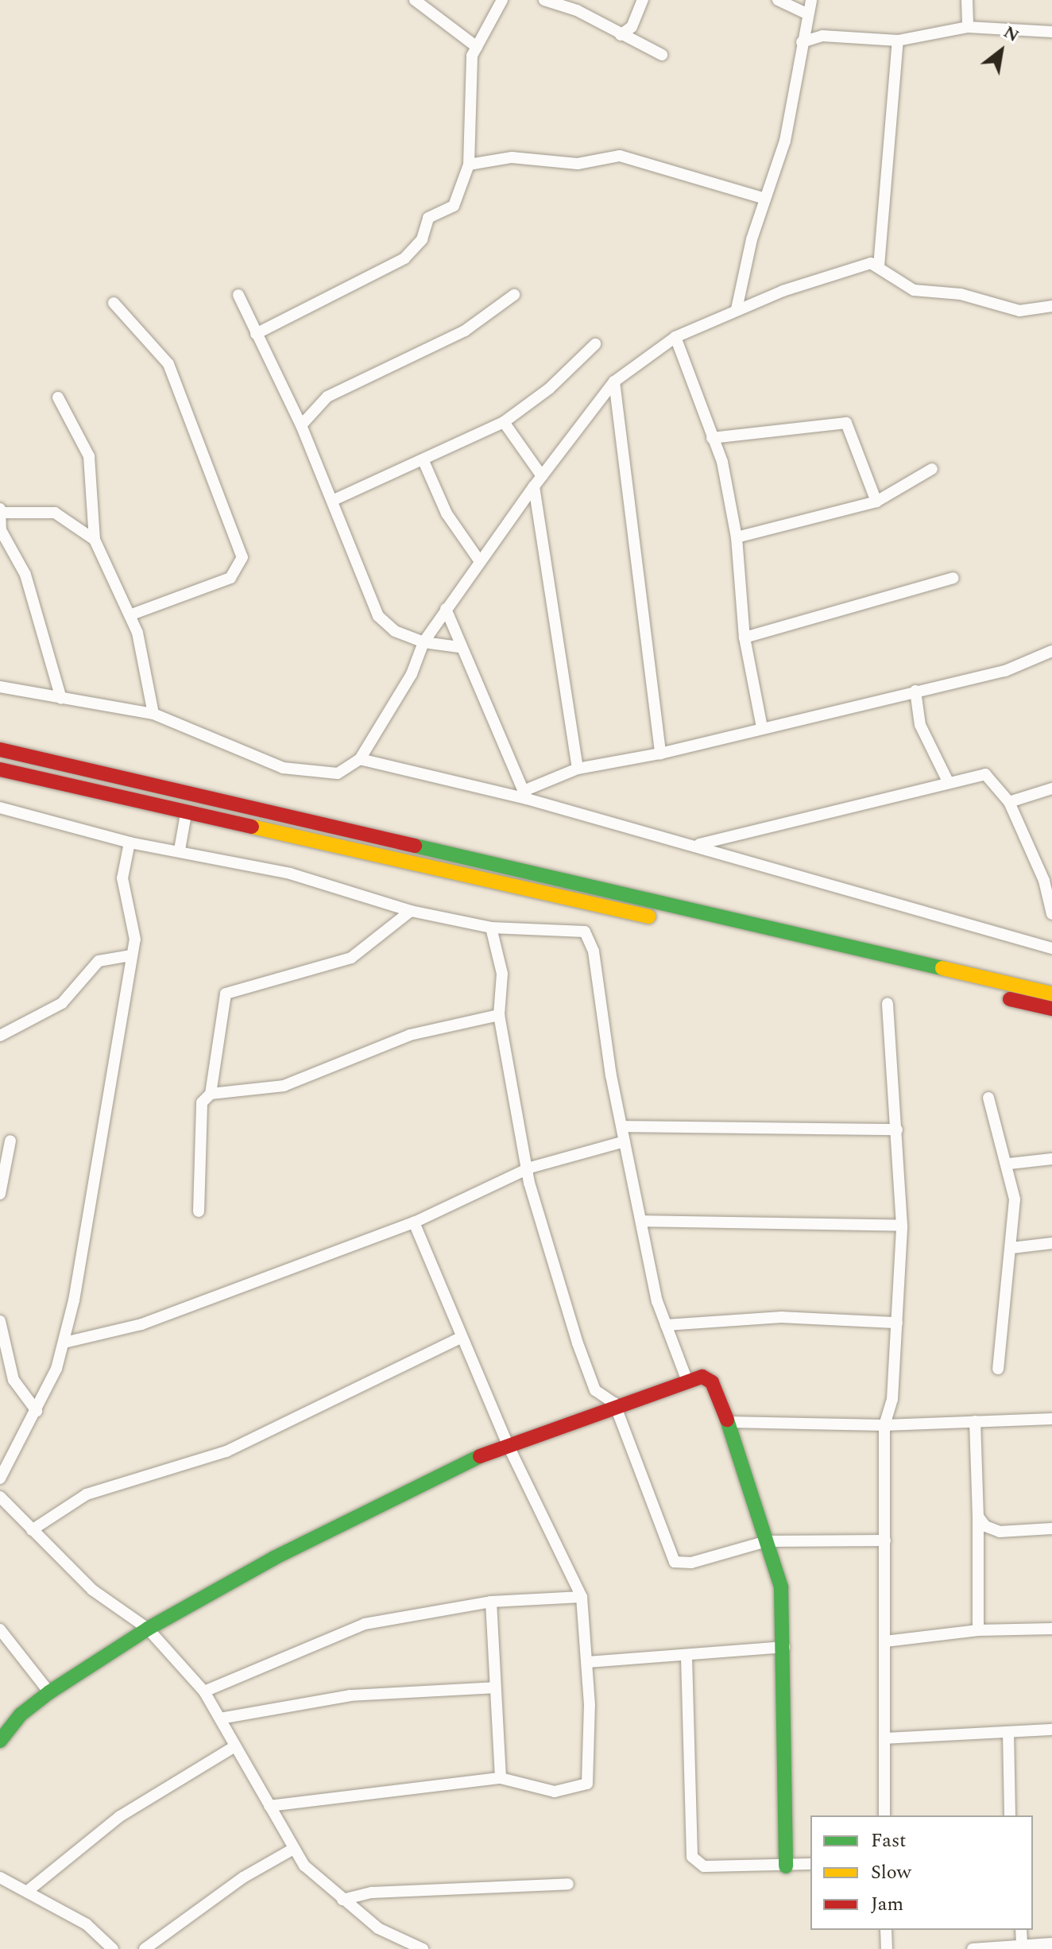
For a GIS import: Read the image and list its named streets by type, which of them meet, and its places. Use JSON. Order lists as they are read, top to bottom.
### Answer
{
  "legend": ["Fast", "Slow", "Jam"],
  "north": "top right"
}
